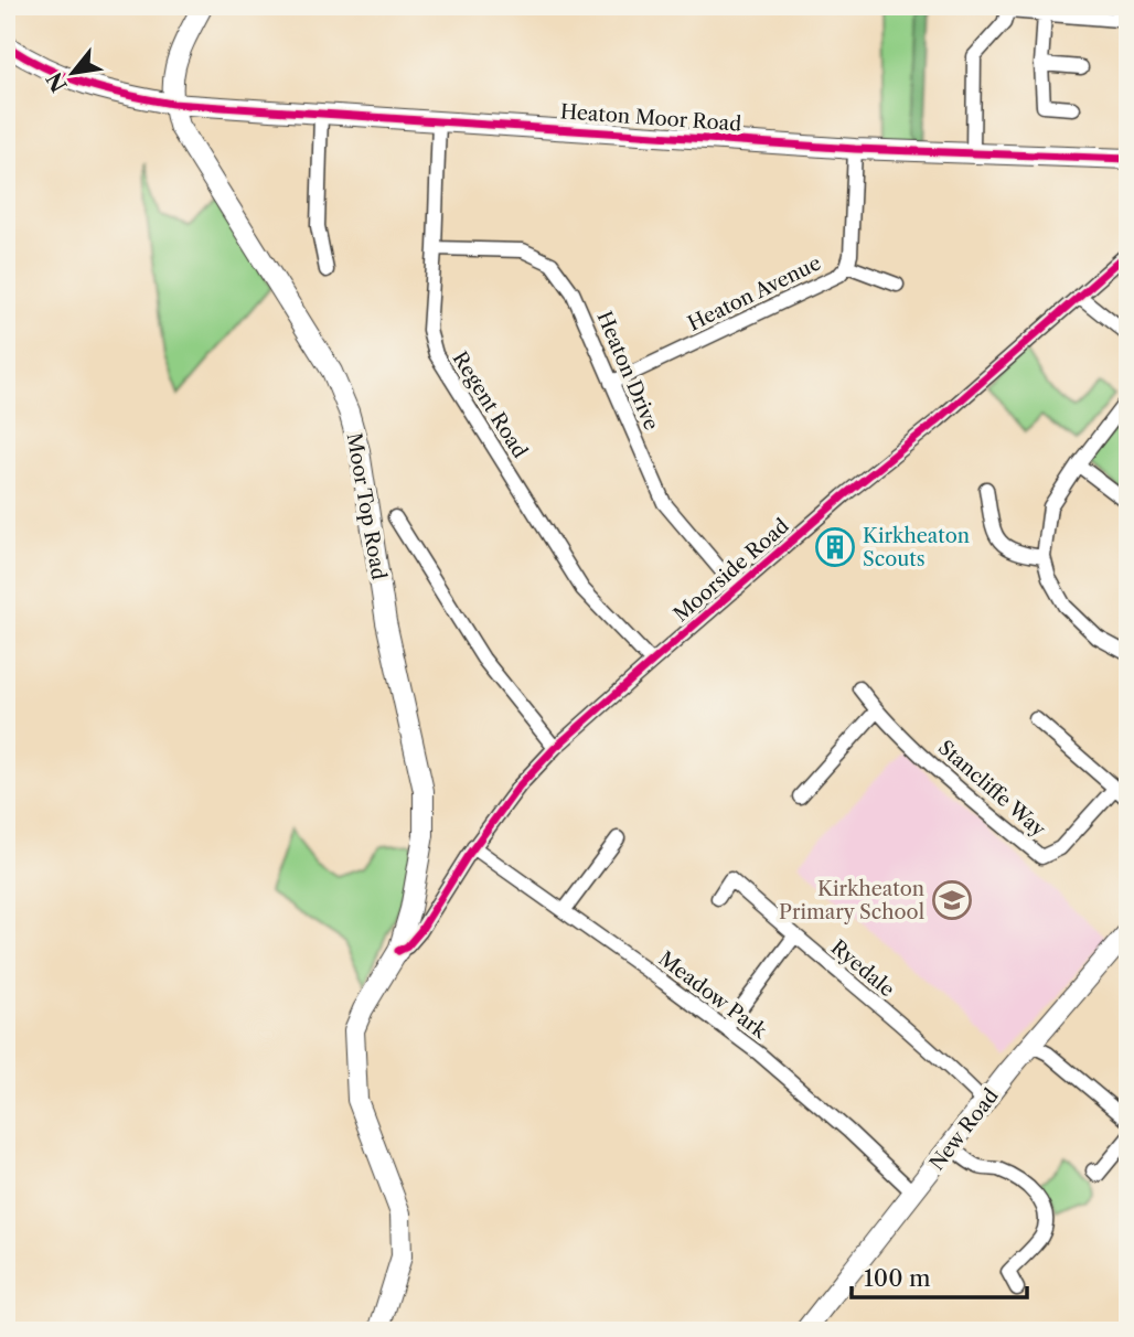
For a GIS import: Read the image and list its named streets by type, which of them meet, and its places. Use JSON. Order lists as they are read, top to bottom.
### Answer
{
  "streets": {
    "street": [
      "Heaton Moor Road",
      "Heaton Avenue",
      "Heaton Drive",
      "Regent Road",
      "Moor Top Road",
      "Moorside Road",
      "Stancliffe Way",
      "Ryedale",
      "Meadow Park",
      "New Road"
    ]
  },
  "crossings": [
    ["Heaton Moor Road", "Heaton Avenue"],
    ["Heaton Moor Road", "Regent Road"],
    ["Heaton Moor Road", "Moor Top Road"],
    ["Heaton Avenue", "Heaton Drive"],
    ["Heaton Drive", "Regent Road"],
    ["Heaton Drive", "Moorside Road"],
    ["Regent Road", "Moorside Road"],
    ["Moor Top Road", "Moorside Road"],
    ["Moorside Road", "Meadow Park"],
    ["Ryedale", "New Road"],
    ["Meadow Park", "New Road"]
  ],
  "places": {
    "building": ["Kirkheaton Scouts"],
    "school or university": ["Kirkheaton Primary School"]
  },
  "scale_bar": "100 m",
  "north": "bottom left"
}
